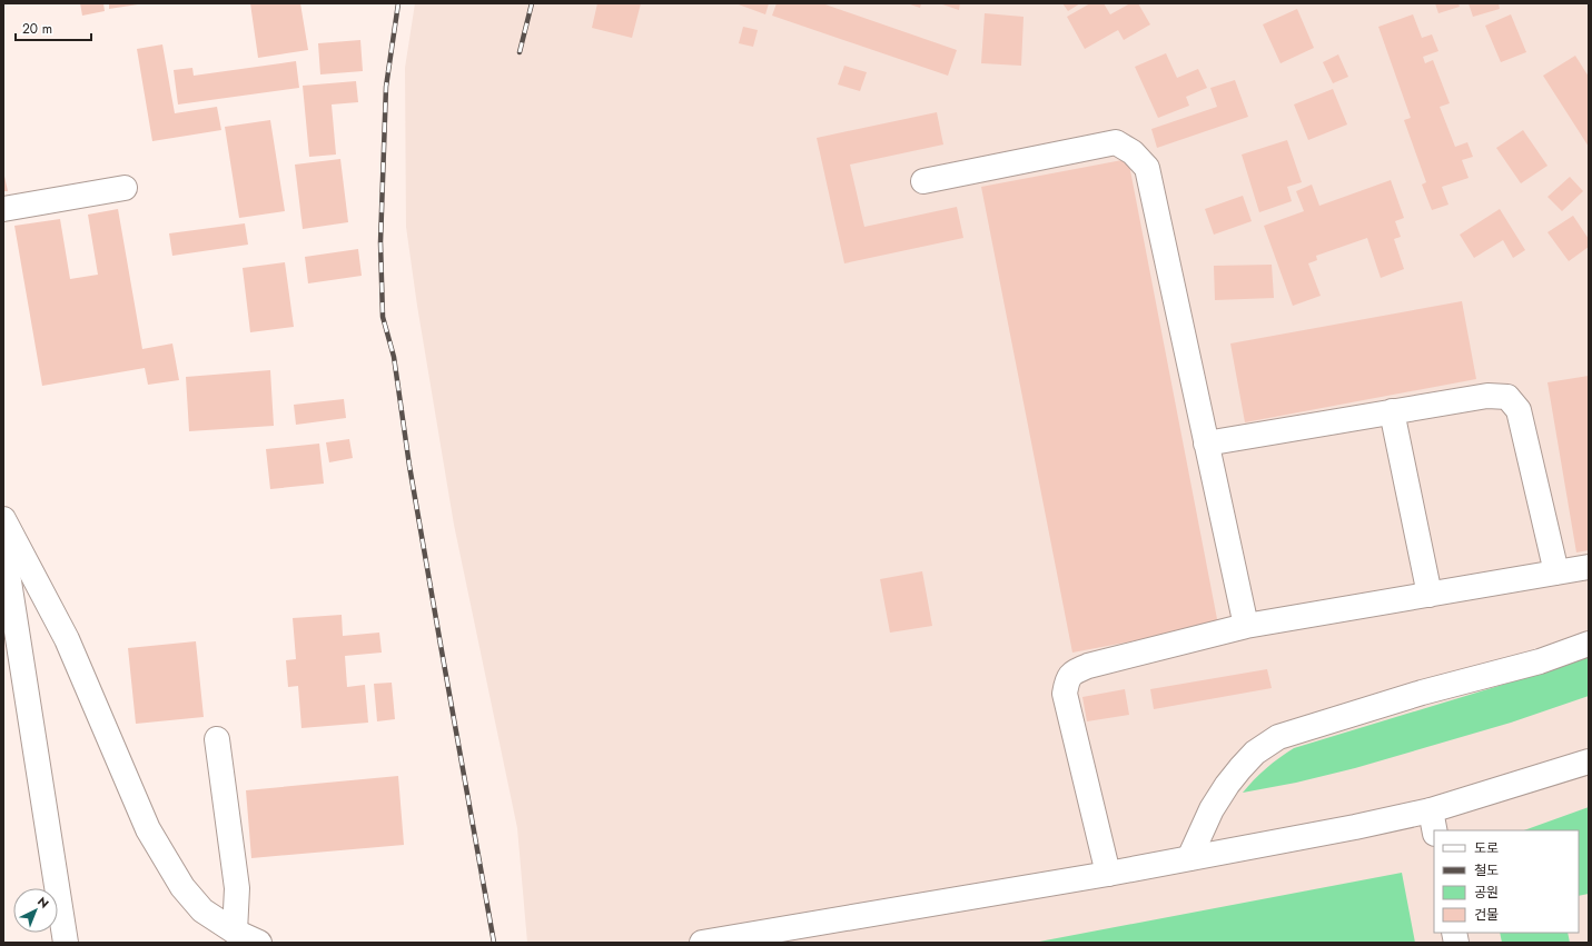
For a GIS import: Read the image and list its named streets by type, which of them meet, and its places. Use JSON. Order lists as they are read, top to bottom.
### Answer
{
  "legend": [
    "도로",
    "철도",
    "공원",
    "건물"
  ],
  "scale_bar": "20 m",
  "north": "top right"
}
